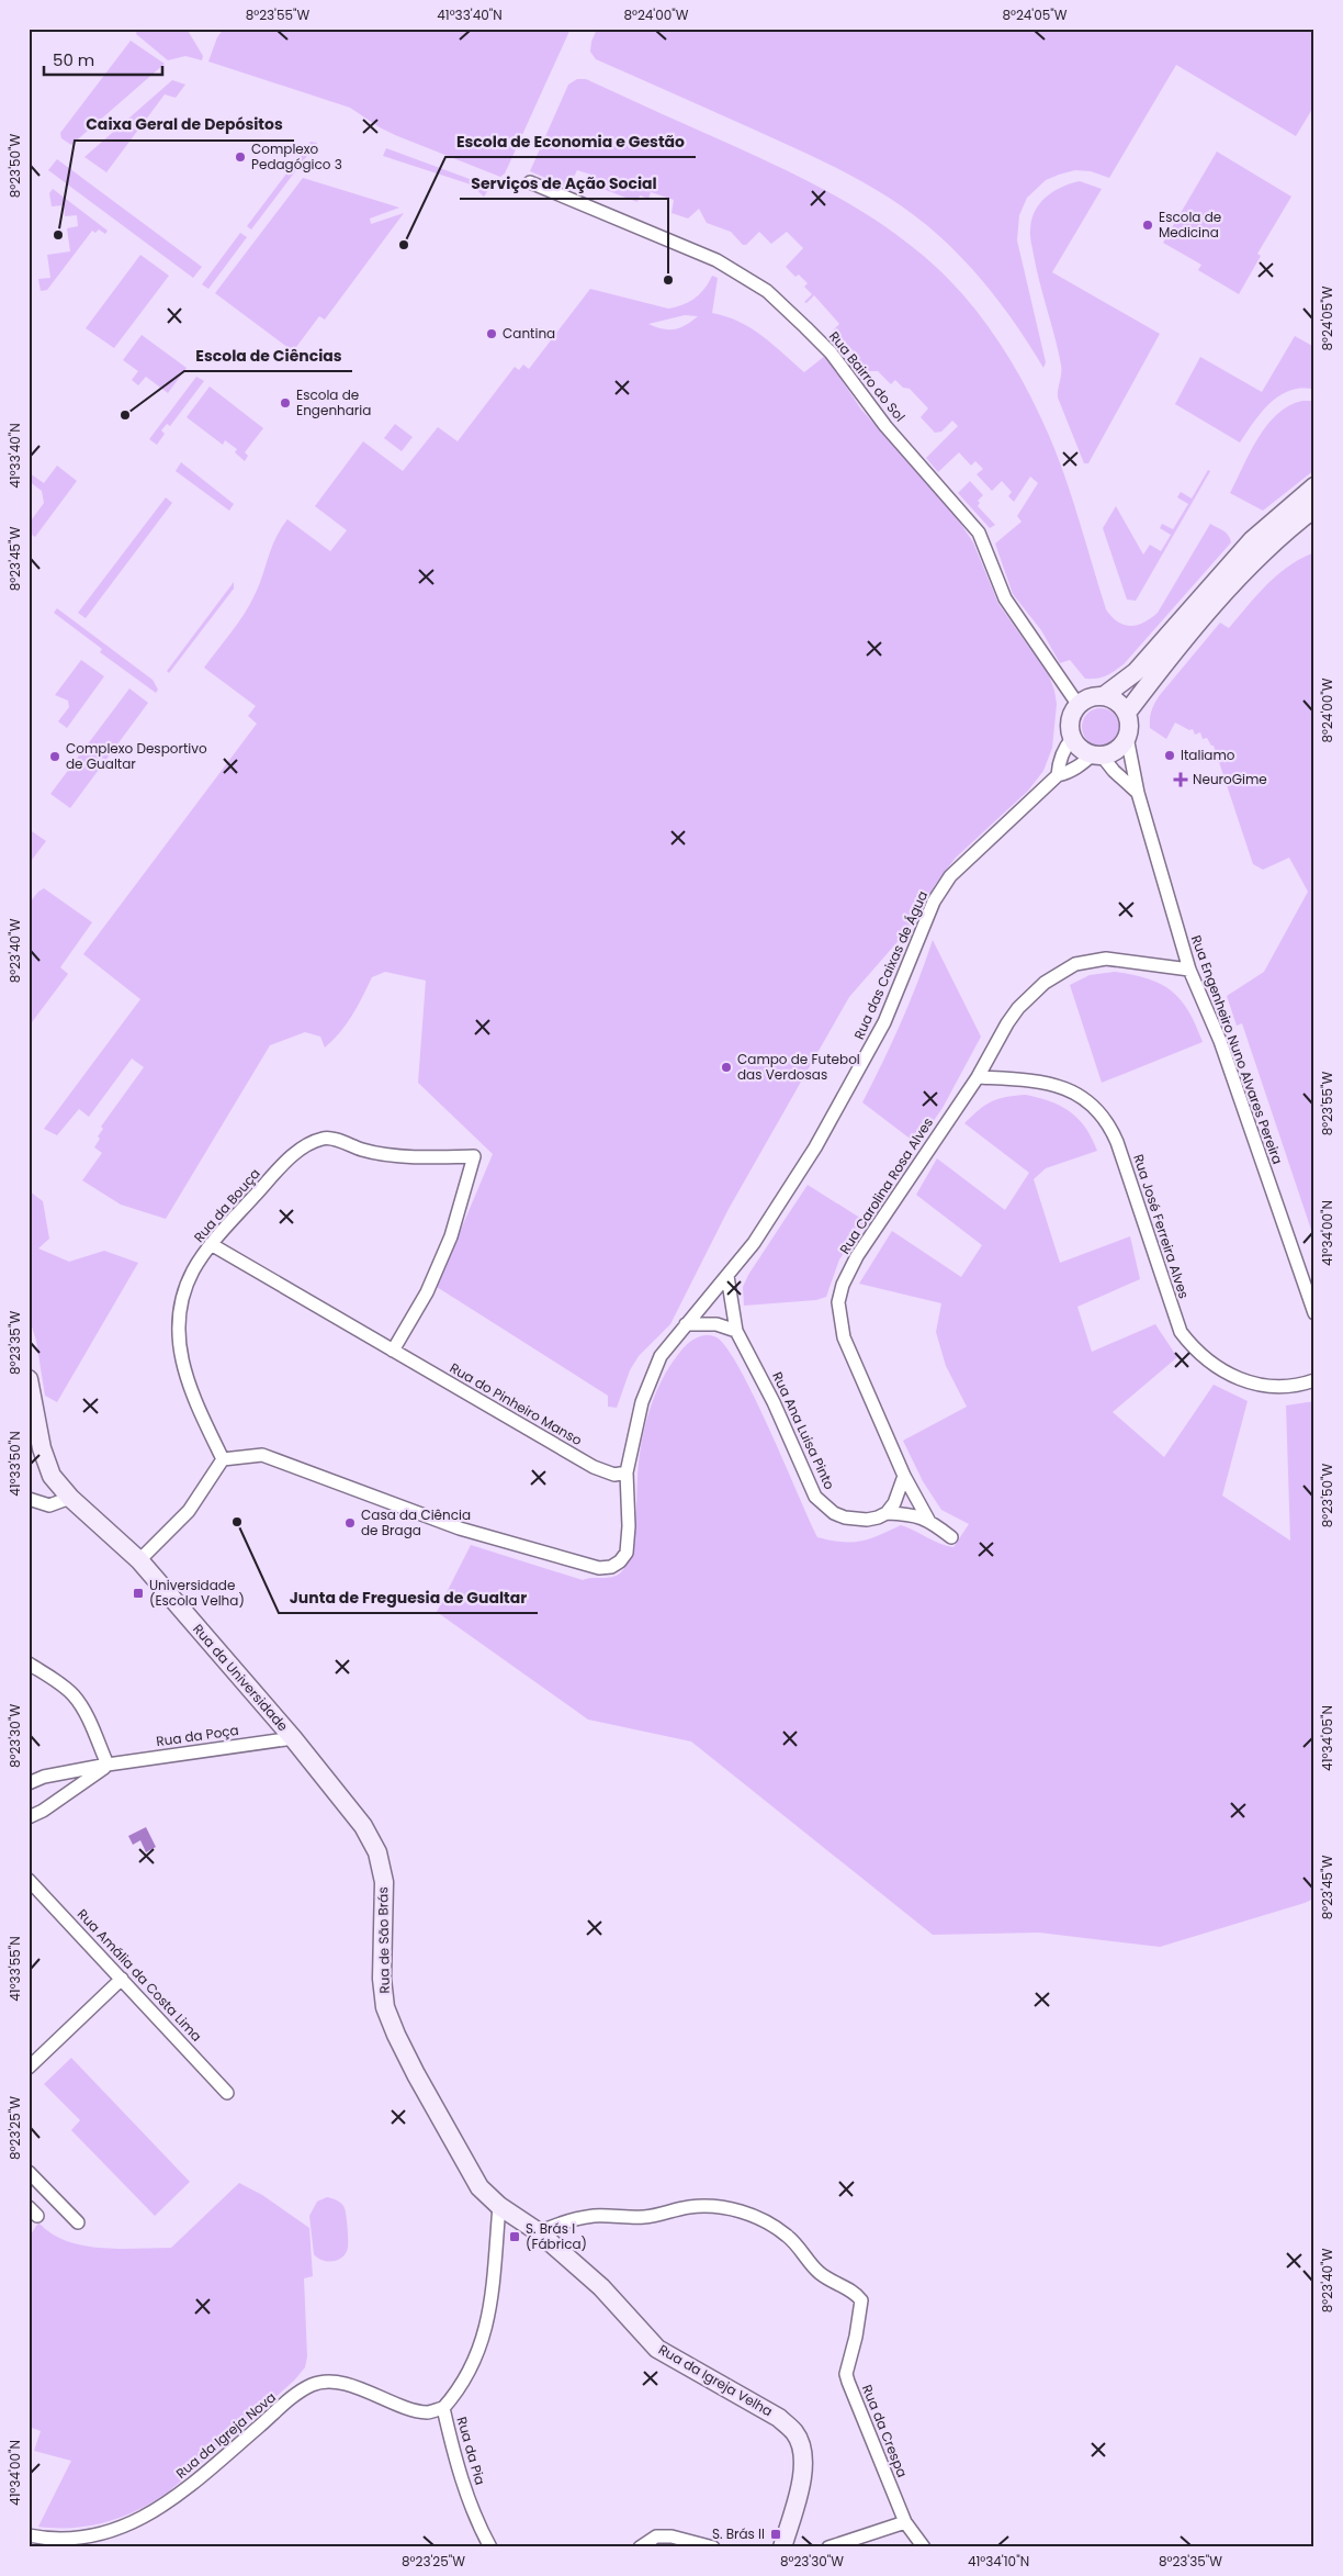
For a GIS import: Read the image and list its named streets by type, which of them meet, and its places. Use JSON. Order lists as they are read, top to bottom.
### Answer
{
  "streets": {
    "street": [
      "Rua Bairro do Sol",
      "Rua das Caixas de Água",
      "Rua Engenheiro Nuno Alvares Pereira",
      "Rua Carolina Rosa Alves",
      "Rua da Bouça",
      "Rua José Ferreira Alves",
      "Rua do Pinheiro Manso",
      "Rua Ana Luisa Pinto",
      "Rua da Universidade",
      "Rua da Poça",
      "Rua de São Brás",
      "Rua Amália da Costa Lima",
      "Rua da Igreja Velha",
      "Rua da Crespa",
      "Rua da Igreja Nova",
      "Rua da Pia"
    ]
  },
  "crossings": [
    ["Rua Bairro do Sol", "Rua das Caixas de Água"],
    ["Rua Bairro do Sol", "Rua Engenheiro Nuno Alvares Pereira"],
    ["Rua das Caixas de Água", "Rua Engenheiro Nuno Alvares Pereira"],
    ["Rua das Caixas de Água", "Rua da Bouça"],
    ["Rua das Caixas de Água", "Rua do Pinheiro Manso"],
    ["Rua das Caixas de Água", "Rua Ana Luisa Pinto"],
    ["Rua Engenheiro Nuno Alvares Pereira", "Rua Carolina Rosa Alves"],
    ["Rua Carolina Rosa Alves", "Rua José Ferreira Alves"],
    ["Rua Carolina Rosa Alves", "Rua Ana Luisa Pinto"],
    ["Rua da Bouça", "Rua do Pinheiro Manso"],
    ["Rua da Universidade", "Rua da Poça"],
    ["Rua da Universidade", "Rua de São Brás"],
    ["Rua da Poça", "Rua de São Brás"],
    ["Rua de São Brás", "Rua da Igreja Velha"],
    ["Rua de São Brás", "Rua da Pia"],
    ["Rua da Igreja Velha", "Rua da Crespa"],
    ["Rua da Igreja Velha", "Rua da Pia"],
    ["Rua da Igreja Nova", "Rua da Pia"]
  ],
  "places": {
    "other": [
      "Complexo Pedagógico 3",
      "Escola de Medicina",
      "Caixa Geral de Depósitos",
      "Escola de Economia e Gestão",
      "Serviços de Ação Social",
      "Cantina",
      "Escola de Engenharia",
      "Escola de Ciências",
      "Italiamo",
      "Complexo Desportivo de Gualtar",
      "Campo de Futebol das Verdosas",
      "Junta de Freguesia de Gualtar",
      "Casa da Ciência de Braga"
    ],
    "health": ["NeuroGime"],
    "transit": ["Universidade (Escola Velha)", "S. Brás I (Fábrica)", "S. Brás II"]
  },
  "scale_bar": "50 m",
  "coordinates": [
    "8°23'55\"W",
    "41°33'40\"N",
    "8°24'00\"W",
    "8°24'05\"W",
    "8°23'50\"W",
    "8°23'45\"W",
    "8°23'40\"W",
    "41°34'00\"N",
    "8°23'35\"W",
    "41°33'50\"N",
    "8°23'30\"W",
    "41°34'05\"N",
    "41°33'55\"N",
    "8°23'25\"W",
    "41°34'10\"N"
  ]
}
